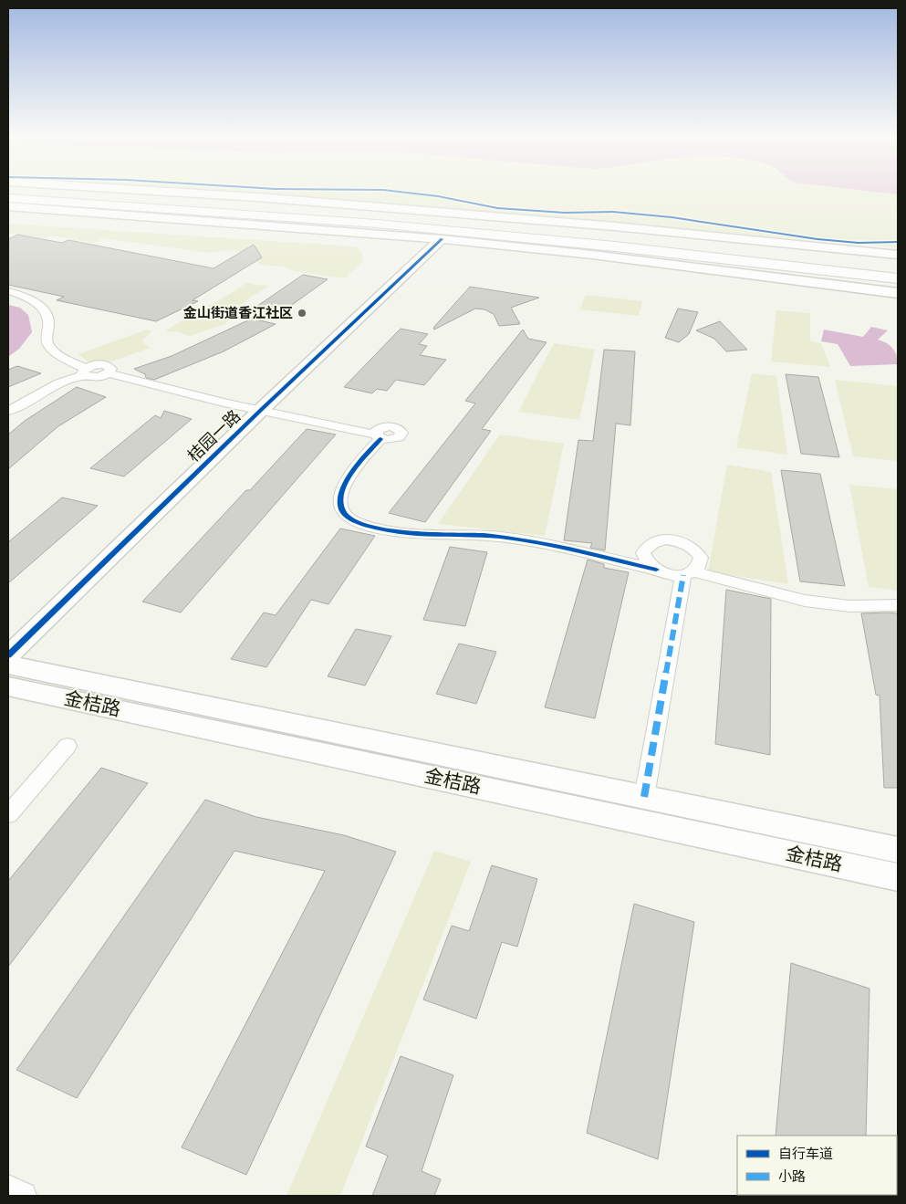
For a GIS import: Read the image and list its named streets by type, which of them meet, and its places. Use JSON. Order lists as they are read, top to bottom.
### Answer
{
  "streets": {
    "main road": ["桔园一路", "金桔路"]
  },
  "places": ["金山街道香江社区"],
  "legend": ["自行车道", "小路"]
}
